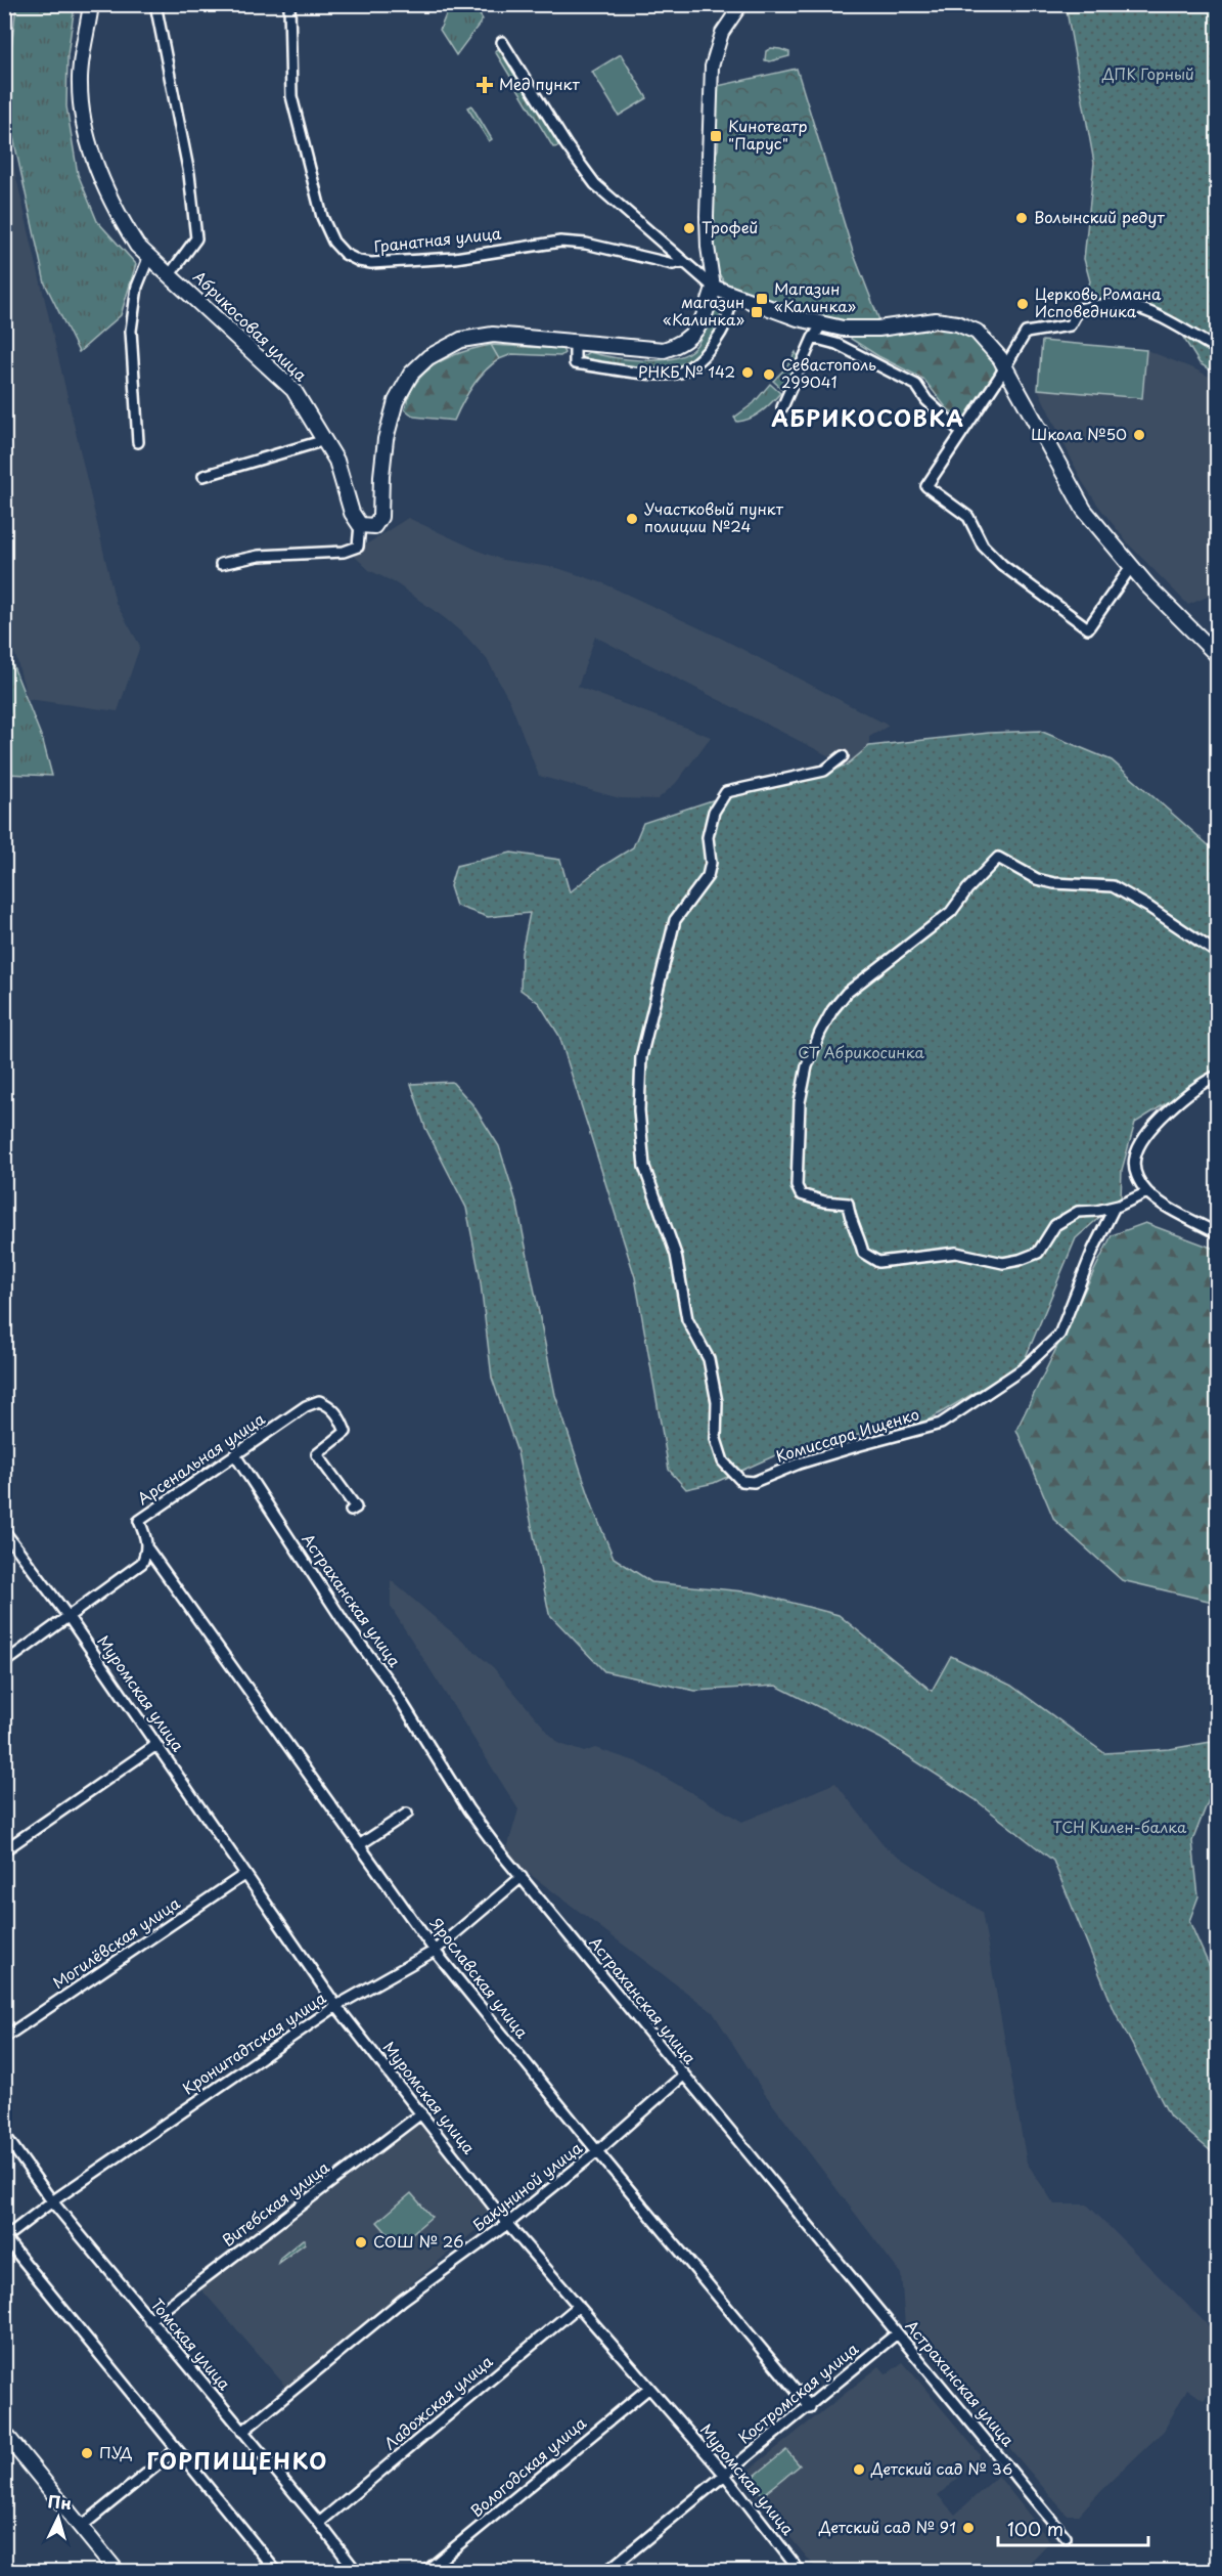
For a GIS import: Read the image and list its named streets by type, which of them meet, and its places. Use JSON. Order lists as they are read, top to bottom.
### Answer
{
  "streets": {
    "main road": ["Абрикосовая улица"],
    "street": [
      "Гранатная улица",
      "Комиссара Ищенко",
      "Арсенальная улица",
      "Астраханская улица",
      "Муромская улица",
      "Могилёвская улица",
      "Ярославская улица",
      "Кронштадтская улица",
      "Бакуниной улица",
      "Витебская улица",
      "Томская улица",
      "Костромская улица",
      "Ладожская улица",
      "Вологодская улица"
    ]
  },
  "crossings": [
    ["Арсенальная улица", "Астраханская улица"],
    ["Арсенальная улица", "Ярославская улица"],
    ["Астраханская улица", "Кронштадтская улица"],
    ["Астраханская улица", "Бакуниной улица"],
    ["Астраханская улица", "Костромская улица"],
    ["Муромская улица", "Могилёвская улица"],
    ["Муромская улица", "Кронштадтская улица"],
    ["Муромская улица", "Бакуниной улица"],
    ["Муромская улица", "Витебская улица"],
    ["Муромская улица", "Костромская улица"],
    ["Муромская улица", "Ладожская улица"],
    ["Муромская улица", "Вологодская улица"],
    ["Ярославская улица", "Кронштадтская улица"],
    ["Ярославская улица", "Бакуниной улица"],
    ["Ярославская улица", "Костромская улица"],
    ["Кронштадтская улица", "Томская улица"],
    ["Бакуниной улица", "Томская улица"],
    ["Витебская улица", "Томская улица"],
    ["Томская улица", "Ладожская улица"]
  ],
  "districts": ["АБРИКОСОВКА", "ГОРПИЩЕНКО"],
  "parks": ["ДПК Горный", "СТ Абрикосинка", "ТСН Килен-балка"],
  "places": {
    "health": ["Мед пункт"],
    "transit": ["Кинотеатр \"Парус\"", "Магазин «Калинка»", "магазин «Калинка»"],
    "other": [
      "Волынский редут",
      "Трофей",
      "Церковь Романа Исповедника",
      "РНКБ № 142",
      "Севастополь 299041",
      "Школа №50",
      "Участковый пункт полиции №24",
      "СОШ № 26",
      "ПУД",
      "Детский сад № 36",
      "Детский сад № 91"
    ]
  },
  "scale_bar": "100 m",
  "north": "top"
}
